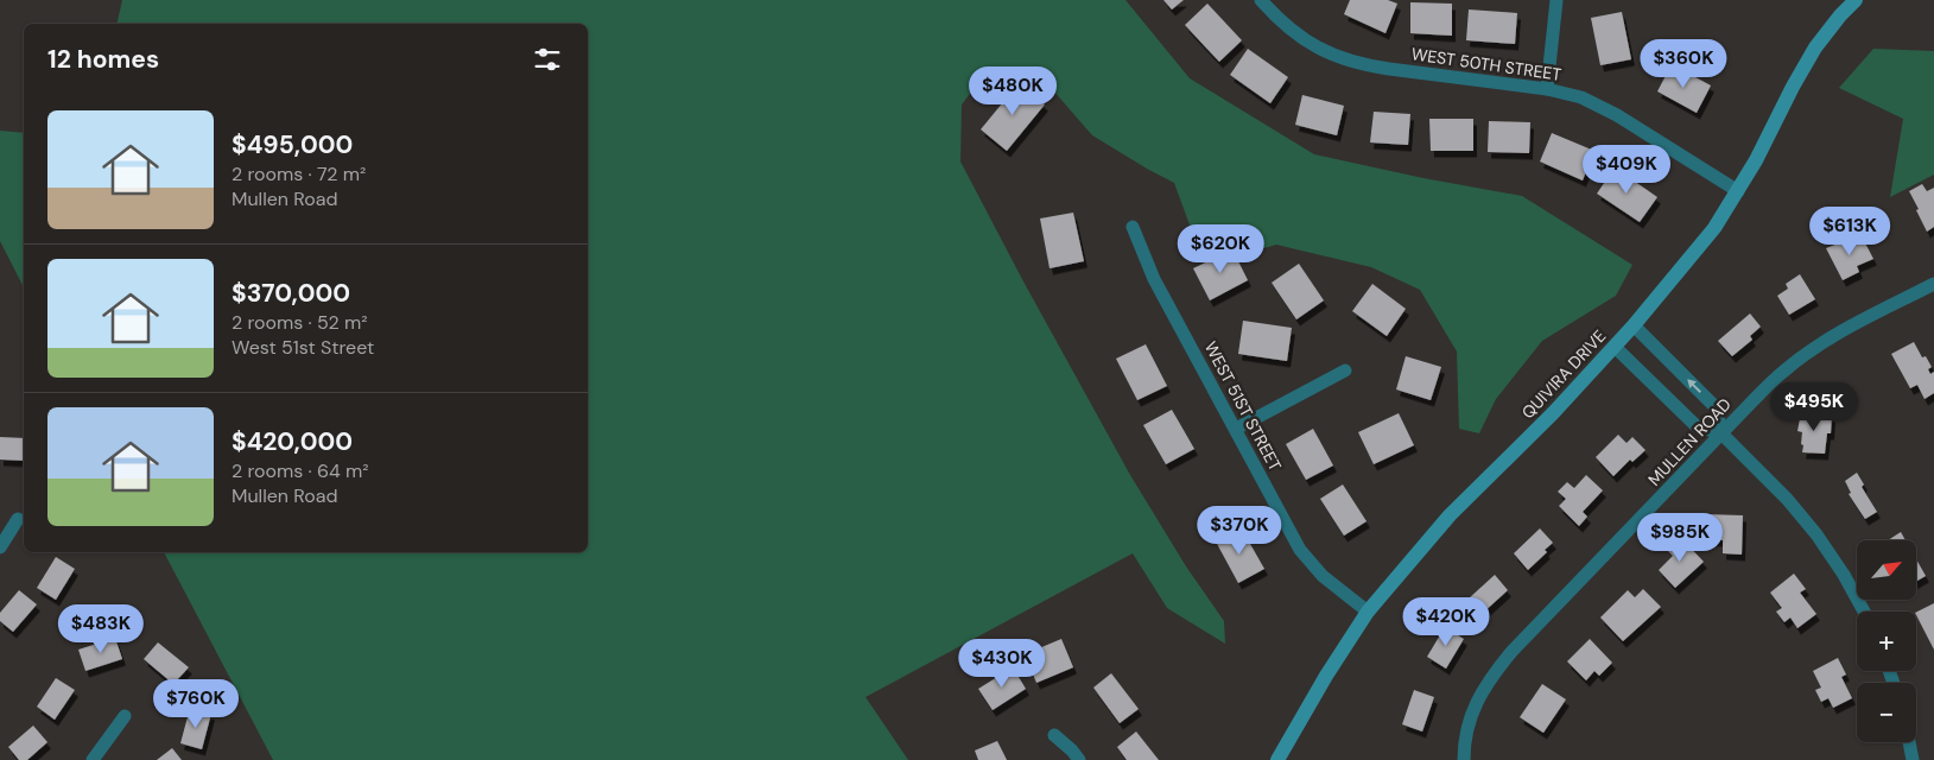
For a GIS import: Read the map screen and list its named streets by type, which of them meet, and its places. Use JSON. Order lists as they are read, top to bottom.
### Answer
{
  "streets": {
    "main road": ["QUIVIRA DRIVE"],
    "street": ["WEST 50TH STREET", "WEST 51ST STREET", "MULLEN ROAD"]
  },
  "crossings": [
    ["WEST 50TH STREET", "QUIVIRA DRIVE"],
    ["QUIVIRA DRIVE", "WEST 51ST STREET"]
  ],
  "north": "top right",
  "page": {
    "heading": "12 homes",
    "price": [
      "$360K",
      "$480K",
      "$409K",
      "$613K",
      "$620K",
      "$495K",
      "$370K",
      "$985K",
      "$420K",
      "$483K",
      "$430K",
      "$760K"
    ],
    "list": [
      {
        "name": "$495,000",
        "note": "2 rooms · 72 m² · Mullen Road"
      },
      {
        "name": "$370,000",
        "note": "2 rooms · 52 m² · West 51st Street"
      },
      {
        "name": "$420,000",
        "note": "2 rooms · 64 m² · Mullen Road"
      }
    ],
    "map_buttons": ["+", "−"]
  }
}
